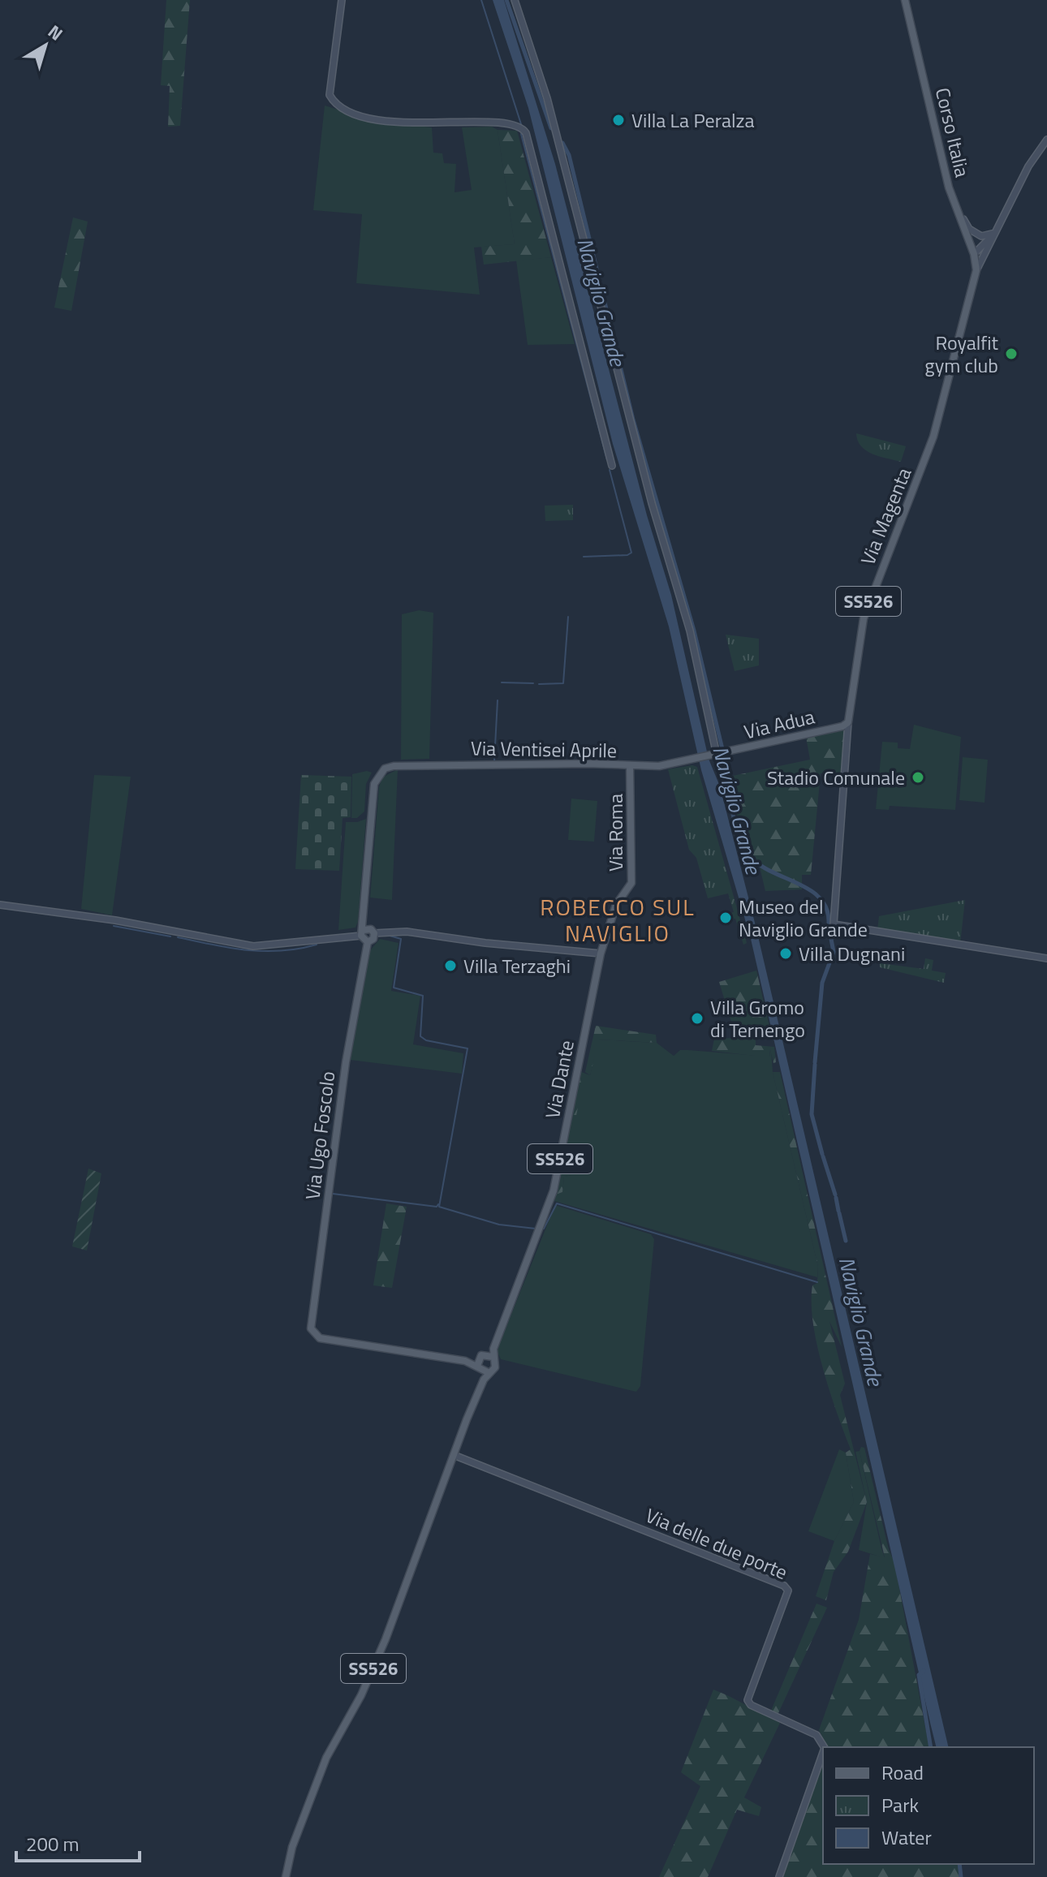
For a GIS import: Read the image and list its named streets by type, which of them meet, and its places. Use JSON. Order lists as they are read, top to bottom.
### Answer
{
  "streets": {
    "main road": [
      "Corso Italia",
      "Via Magenta",
      "SS526",
      "Via Adua",
      "Via Ventisei Aprile",
      "Via Roma",
      "Via Dante",
      "Via Ugo Foscolo"
    ],
    "street": ["Via delle due porte"]
  },
  "crossings": [
    ["Corso Italia", "Via Magenta"],
    ["Via Magenta", "Via Adua"],
    ["SS526", "Via Dante"],
    ["SS526", "Via delle due porte"],
    ["Via Adua", "Via Roma"],
    ["Via Ventisei Aprile", "Via Roma"],
    ["Via Roma", "Via Dante"]
  ],
  "districts": ["ROBECCO SUL NAVIGLIO"],
  "water": ["Naviglio Grande"],
  "places": [
    "Villa La Peralza",
    "Royalfit gym club",
    "Stadio Comunale",
    "Museo del Naviglio Grande",
    "Villa Dugnani",
    "Villa Terzaghi",
    "Villa Gromo di Ternengo"
  ],
  "legend": ["Road", "Park", "Water"],
  "scale_bar": "200 m",
  "north": "top right"
}
